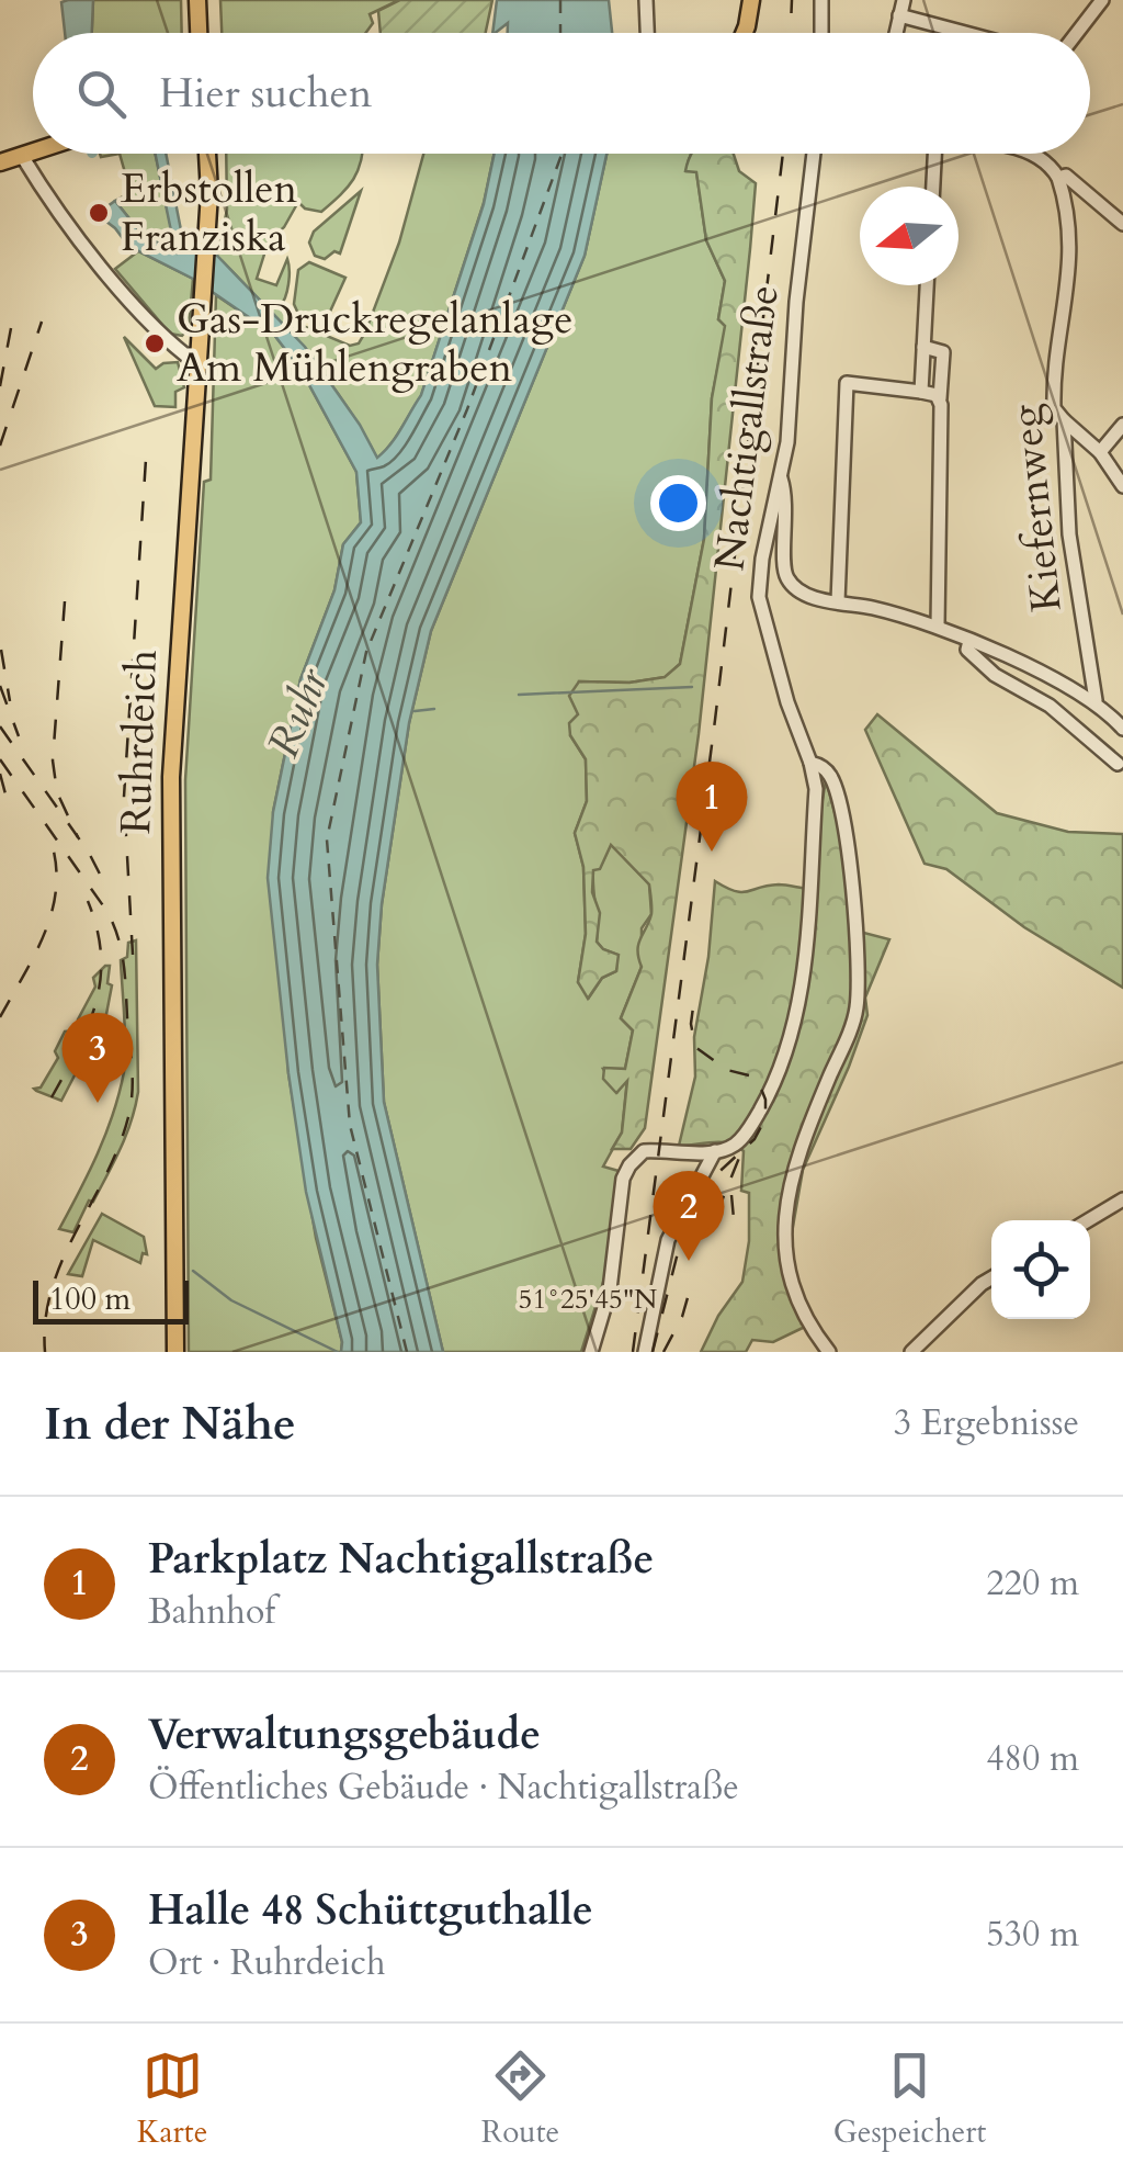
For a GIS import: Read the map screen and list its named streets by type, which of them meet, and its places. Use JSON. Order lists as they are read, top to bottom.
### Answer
{
  "streets": {
    "main road": ["Ruhrdeich"],
    "street": ["Nachtigallstraße", "Kiefernweg"]
  },
  "water": ["Ruhr"],
  "places": ["Erbstollen Franziska", "Gas-Druckregelanlage Am Mühlengraben"],
  "scale_bar": "100 m",
  "north": "left",
  "page": {
    "search": "Hier suchen",
    "pins": ["1", "3", "2"],
    "scale": "100 m",
    "heading": ["In der Nähe", "3 Ergebnisse"],
    "list": [
      {
        "mark": "1",
        "name": "Parkplatz Nachtigallstraße",
        "note": "Bahnhof",
        "value": "220 m"
      },
      {
        "mark": "2",
        "name": "Verwaltungsgebäude",
        "note": "Öffentliches Gebäude · Nachtigallstraße",
        "value": "480 m"
      },
      {
        "mark": "3",
        "name": "Halle 48 Schüttguthalle",
        "note": "Ort · Ruhrdeich",
        "value": "530 m"
      }
    ],
    "nav": ["Karte", "Route", "Gespeichert"]
  },
  "coordinates": ["51°25'45\"N"]
}
